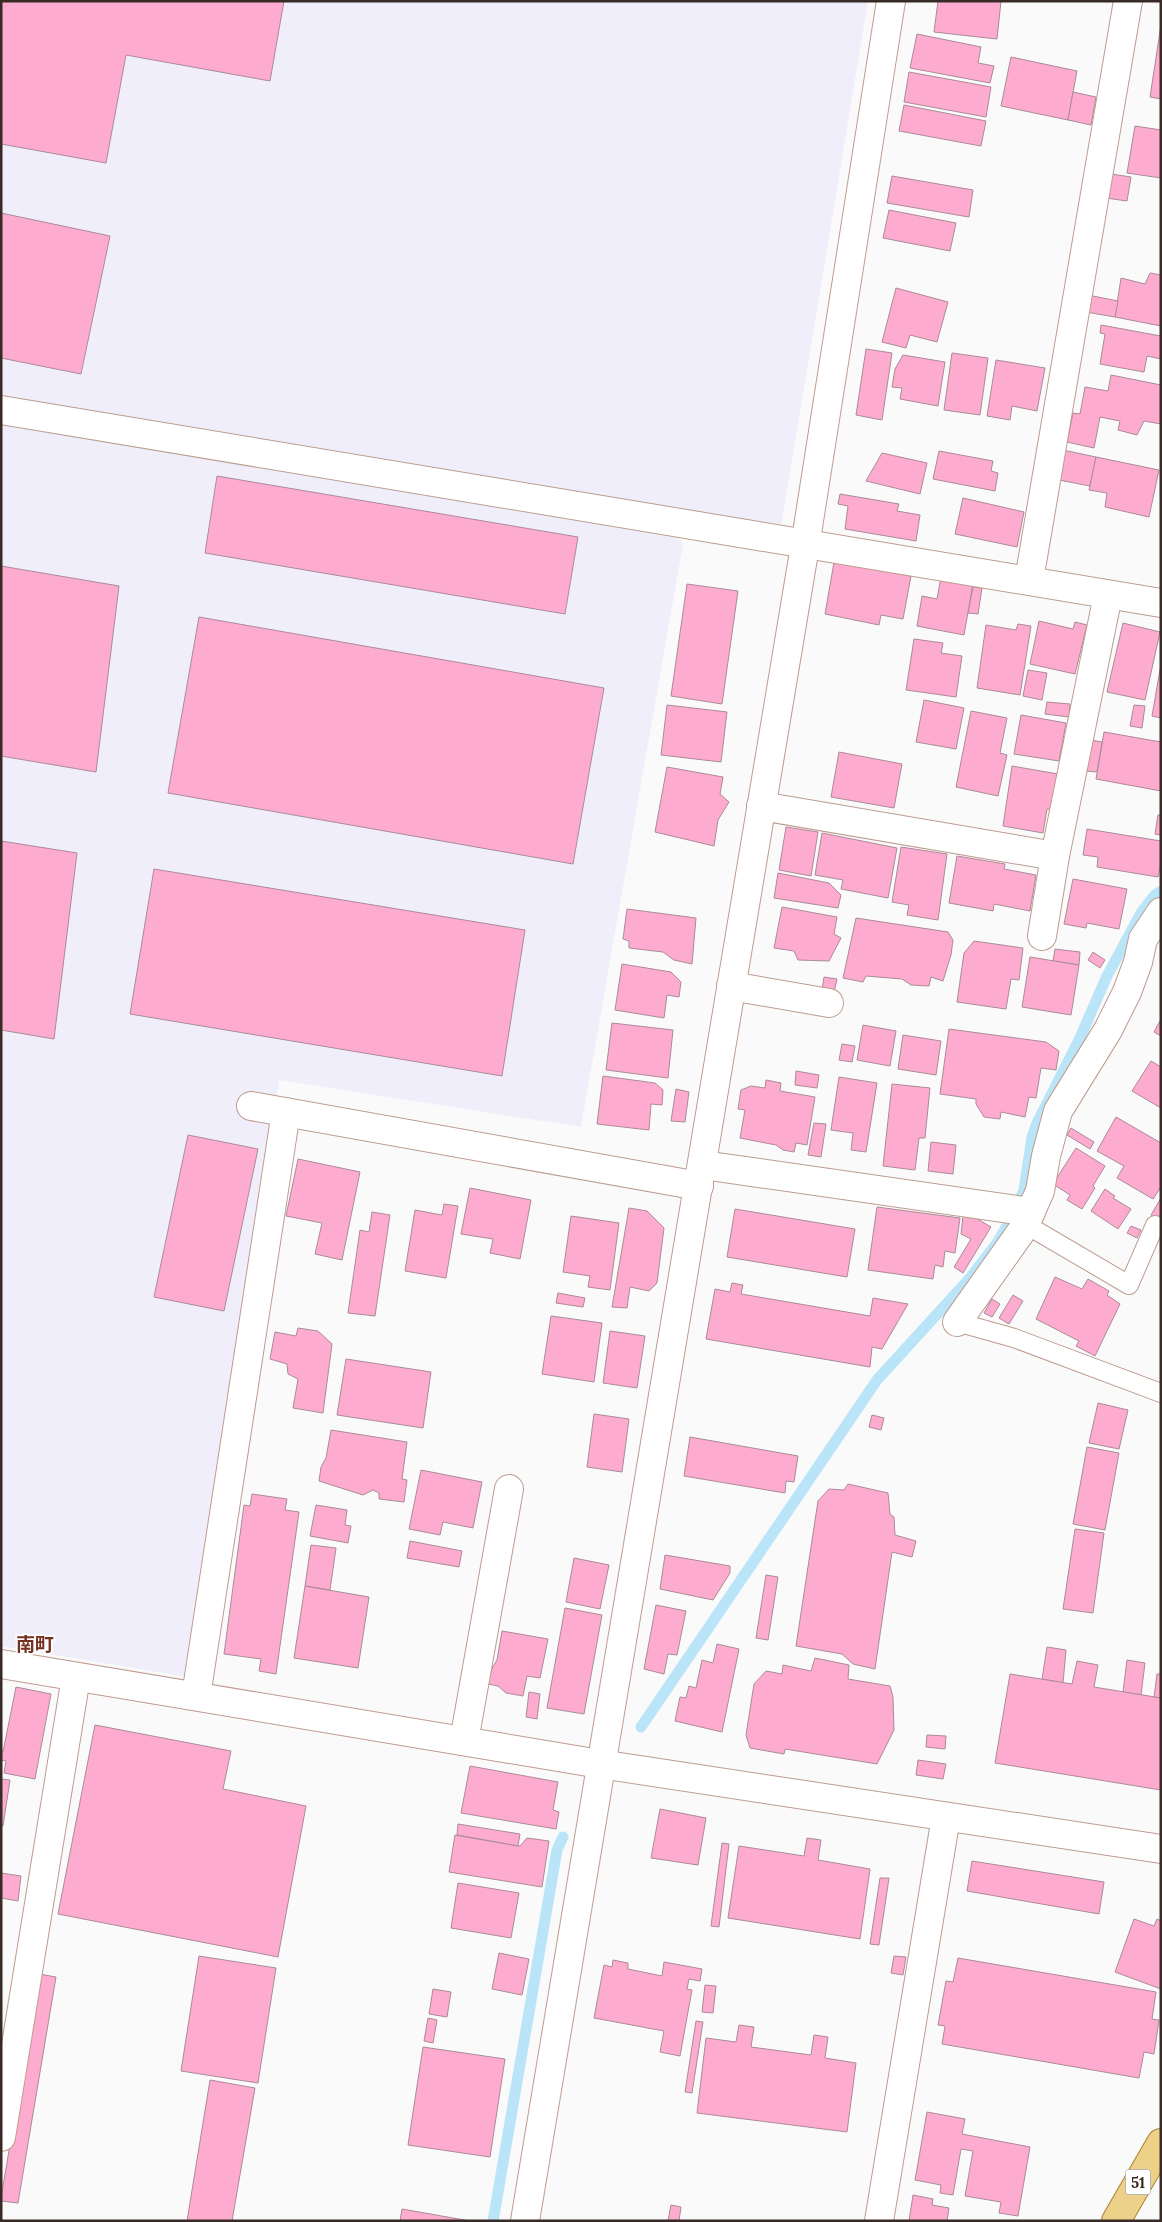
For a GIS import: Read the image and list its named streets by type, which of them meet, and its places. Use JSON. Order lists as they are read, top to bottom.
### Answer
{
  "streets": {
    "main road": ["51"]
  },
  "districts": ["南町"]
}
